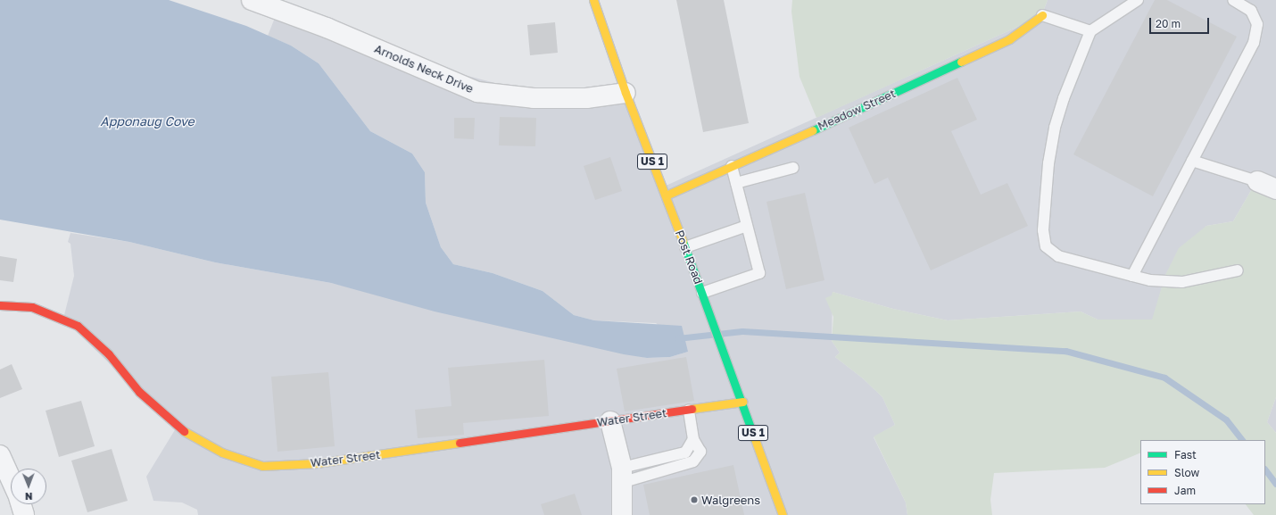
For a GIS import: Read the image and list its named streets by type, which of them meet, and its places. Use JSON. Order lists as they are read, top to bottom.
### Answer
{
  "streets": {
    "street": [
      "Arnolds Neck Drive",
      "Meadow Street",
      "US 1",
      "Post Road",
      "Water Street"
    ]
  },
  "crossings": [
    ["Arnolds Neck Drive", "Post Road"],
    ["Meadow Street", "Post Road"],
    ["Post Road", "Water Street"]
  ],
  "water": ["Apponaug Cove"],
  "places": ["Walgreens"],
  "legend": ["Fast", "Slow", "Jam"],
  "scale_bar": "20 m",
  "north": "bottom"
}
